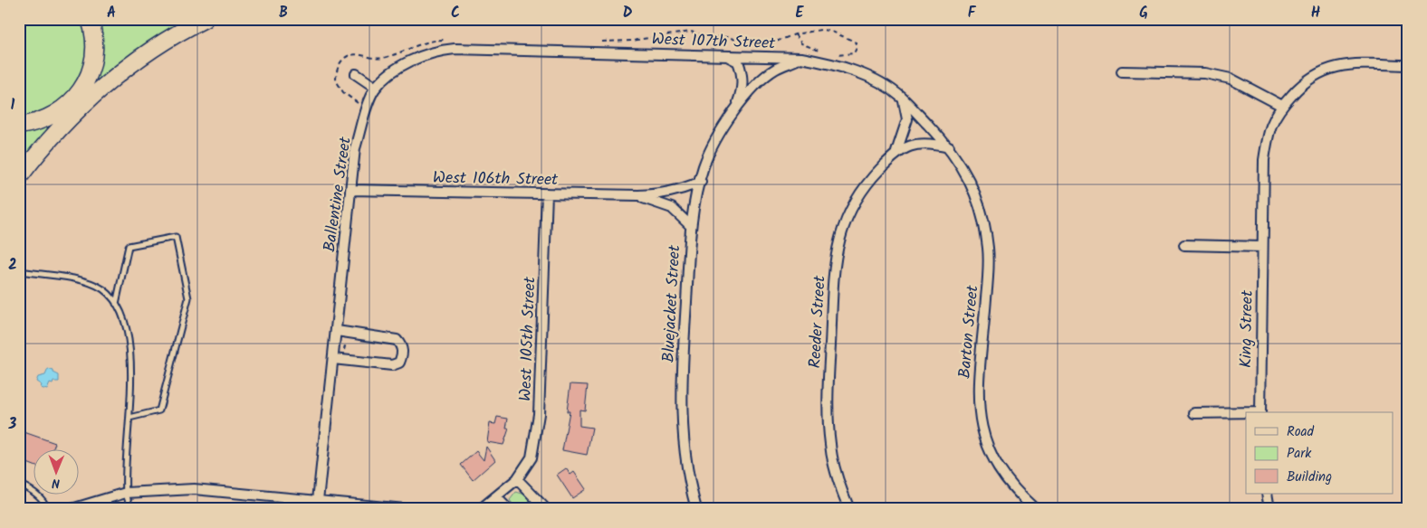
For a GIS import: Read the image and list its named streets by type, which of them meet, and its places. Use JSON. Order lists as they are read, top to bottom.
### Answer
{
  "streets": {
    "street": [
      "West 107th Street",
      "West 106th Street",
      "Ballentine Street",
      "Bluejacket Street",
      "Reeder Street",
      "King Street",
      "Barton Street",
      "West 105th Street"
    ]
  },
  "crossings": [
    ["West 107th Street", "Ballentine Street"],
    ["West 107th Street", "Bluejacket Street"],
    ["West 107th Street", "Reeder Street"],
    ["West 107th Street", "Barton Street"],
    ["West 106th Street", "Ballentine Street"],
    ["West 106th Street", "Bluejacket Street"],
    ["West 106th Street", "West 105th Street"],
    ["Reeder Street", "Barton Street"]
  ],
  "legend": ["Road", "Park", "Building"],
  "north": "bottom",
  "grid": {
    "columns": [
      "A",
      "B",
      "C",
      "D",
      "E",
      "F",
      "G",
      "H"
    ],
    "rows": ["1", "2", "3"]
  }
}
